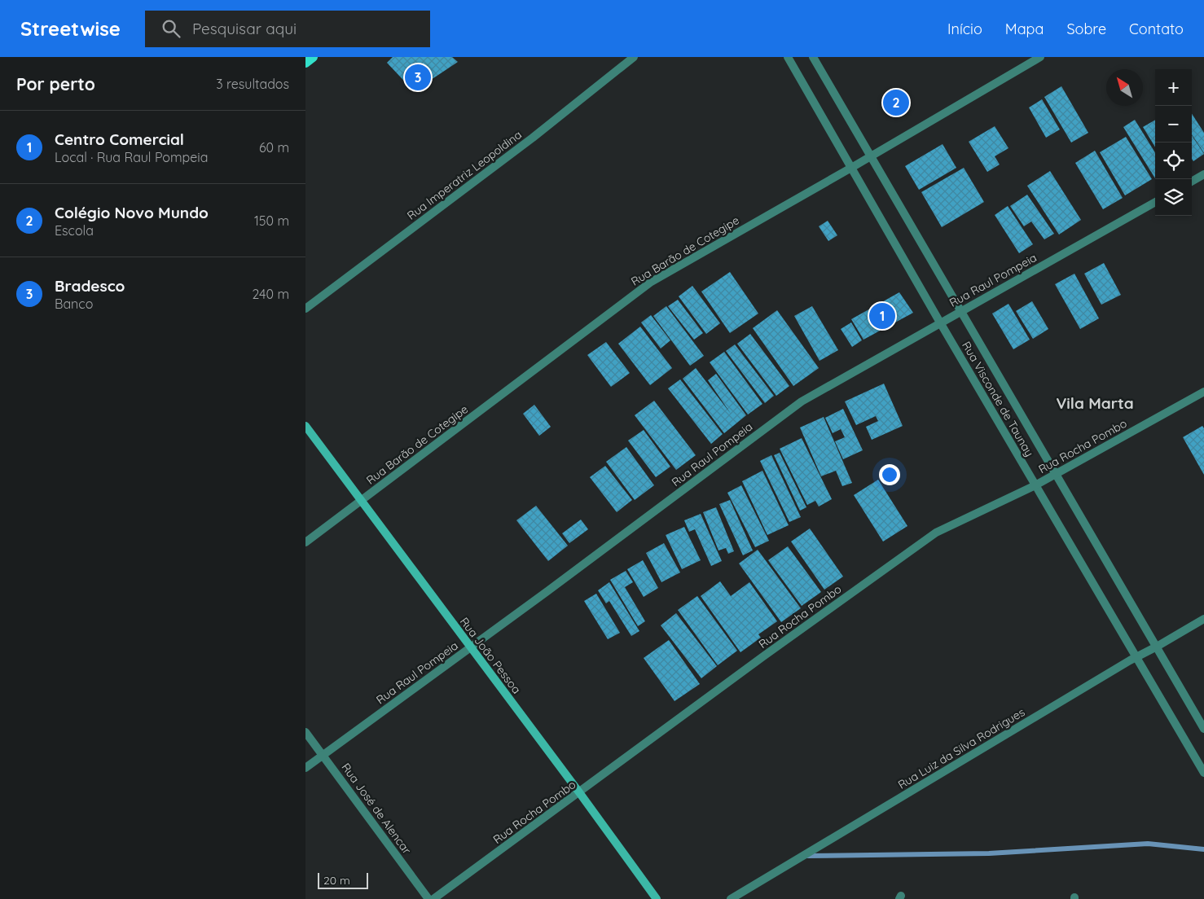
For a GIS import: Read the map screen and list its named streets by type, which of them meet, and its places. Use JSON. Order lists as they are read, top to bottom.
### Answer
{
  "streets": {
    "main road": ["Rua João Pessoa"],
    "street": [
      "Rua Imperatriz Leopoldina",
      "Rua Barão de Cotegipe",
      "Rua Raul Pompeia",
      "Rua Visconde de Taunay",
      "Rua Rocha Pombo",
      "Rua Luiz da Silva Rodrigues",
      "Rua José de Alencar"
    ]
  },
  "crossings": [
    ["Rua Barão de Cotegipe", "Rua Visconde de Taunay"],
    ["Rua Barão de Cotegipe", "Rua João Pessoa"],
    ["Rua Raul Pompeia", "Rua Visconde de Taunay"],
    ["Rua Raul Pompeia", "Rua João Pessoa"],
    ["Rua Raul Pompeia", "Rua José de Alencar"],
    ["Rua Visconde de Taunay", "Rua Rocha Pombo"],
    ["Rua Visconde de Taunay", "Rua Luiz da Silva Rodrigues"],
    ["Rua Rocha Pombo", "Rua João Pessoa"]
  ],
  "districts": ["Vila Marta"],
  "scale_bar": "20 m",
  "north": "top left",
  "page": {
    "header": "Streetwise",
    "search": "Pesquisar aqui",
    "nav": [
      "Início",
      "Mapa",
      "Sobre",
      "Contato"
    ],
    "heading": ["Por perto", "3 resultados"],
    "pins": ["3", "2", "1"],
    "map_buttons": ["+", "−"],
    "list": [
      {
        "mark": "1",
        "name": "Centro Comercial",
        "note": "Local · Rua Raul Pompeia",
        "value": "60 m"
      },
      {
        "mark": "2",
        "name": "Colégio Novo Mundo",
        "note": "Escola",
        "value": "150 m"
      },
      {
        "mark": "3",
        "name": "Bradesco",
        "note": "Banco",
        "value": "240 m"
      }
    ],
    "scale": "20 m"
  }
}
